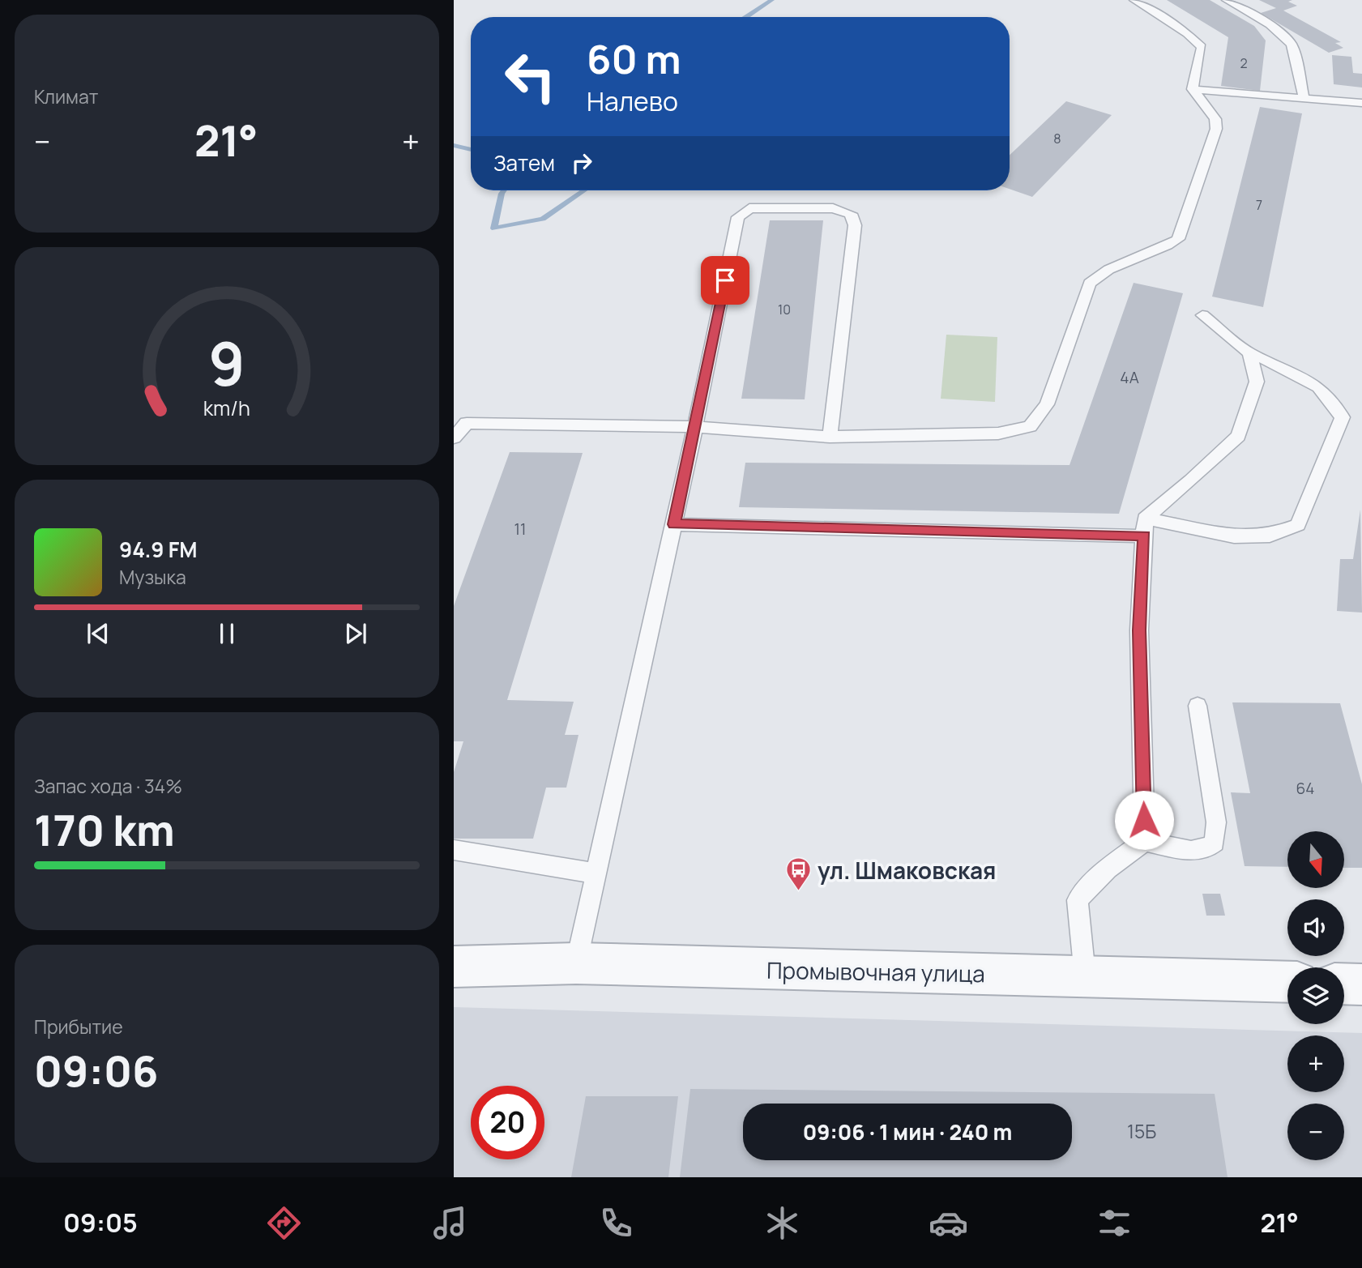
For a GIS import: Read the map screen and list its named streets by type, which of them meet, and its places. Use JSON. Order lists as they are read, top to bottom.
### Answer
{
  "streets": {
    "street": ["Промывочная улица"]
  },
  "places": {
    "bus stop": ["ул. Шмаковская"]
  },
  "house_numbers": [
    "2",
    "8",
    "7",
    "10",
    "4А",
    "11",
    "64",
    "15Б"
  ],
  "north": "bottom",
  "page": {
    "tile": [
      "Климат",
      ["Запас хода · 34%", "170 km"],
      ["Прибытие", "09:06"]
    ],
    "turn": ["60 m", "Налево"],
    "heat": ["−", "21°", "+"],
    "then": "Затем",
    "song": ["94.9 FM", "Музыка"],
    "map_buttons": ["+", "−"],
    "limit": "20",
    "trip": "09:06 · 1 мин · 240 m",
    "tabs": ["09:05", "21°"],
    "gauge": ["9", "km/h"]
  }
}
